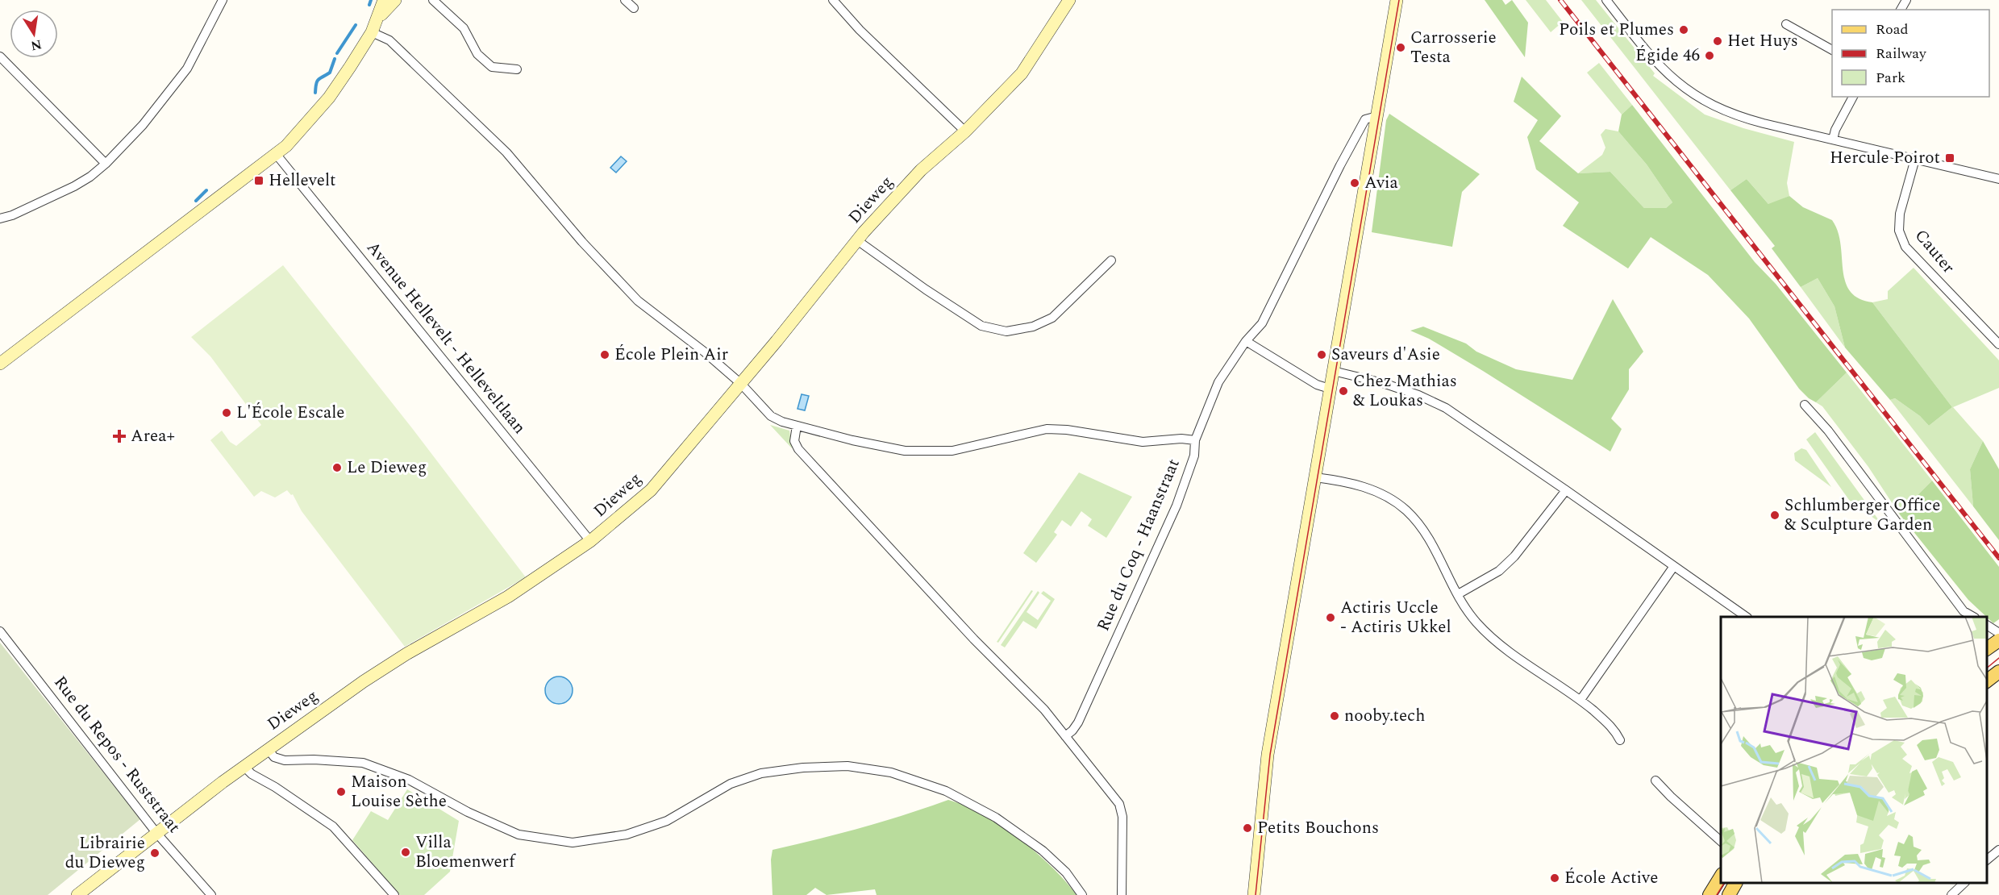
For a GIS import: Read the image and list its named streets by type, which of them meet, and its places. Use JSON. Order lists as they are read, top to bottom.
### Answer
{
  "streets": {
    "main road": ["Dieweg"],
    "street": [
      "Cauter",
      "Avenue Hellevelt - Helleveltlaan",
      "Rue du Coq - Haanstraat",
      "Rue du Repos - Ruststraat"
    ]
  },
  "crossings": [
    ["Dieweg", "Avenue Hellevelt - Helleveltlaan"],
    ["Dieweg", "Rue du Repos - Ruststraat"]
  ],
  "places": {
    "other": [
      "Poils et Plumes",
      "Het Huys",
      "Carrosserie Testa",
      "Égide 46",
      "Avia",
      "École Plein Air",
      "Saveurs d'Asie",
      "Chez Mathias & Loukas",
      "L'École Escale",
      "Le Dieweg",
      "Schlumberger Office & Sculpture Garden",
      "Actiris Uccle - Actiris Ukkel",
      "nooby.tech",
      "Maison Louise Sèthe",
      "Petits Bouchons",
      "Villa Bloemenwerf",
      "Librairie du Dieweg",
      "École Active"
    ],
    "transit": ["Hercule Poirot", "Hellevelt"],
    "health": ["Area+"]
  },
  "legend": ["Road", "Railway", "Park"],
  "north": "bottom"
}
